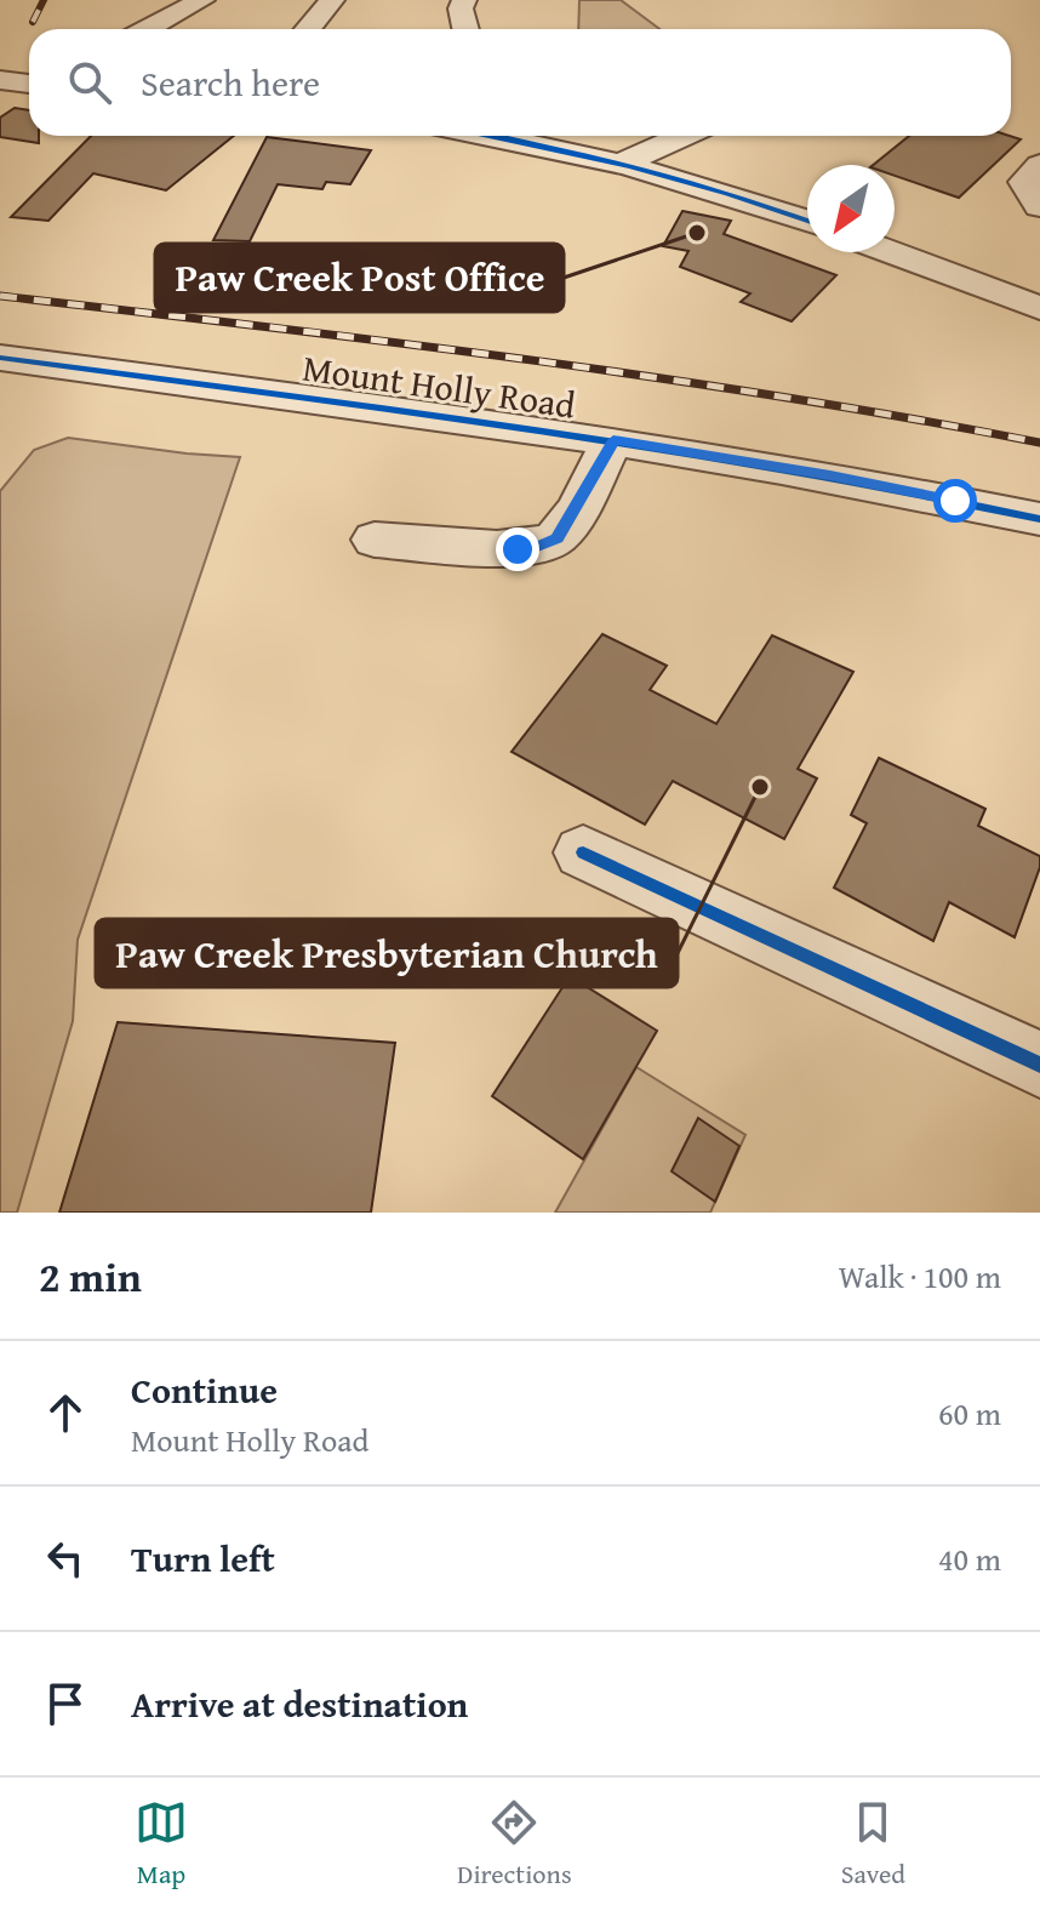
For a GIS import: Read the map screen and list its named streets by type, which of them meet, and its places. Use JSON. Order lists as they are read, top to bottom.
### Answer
{
  "streets": {
    "street": ["Mount Holly Road"]
  },
  "places": ["Paw Creek Post Office", "Paw Creek Presbyterian Church"],
  "north": "bottom left",
  "page": {
    "search": "Search here",
    "heading": ["2 min", "Walk · 100 m"],
    "list": [
      ["Continue", "Mount Holly Road", "60 m"],
      ["Turn left", "40 m"],
      "Arrive at destination"
    ],
    "nav": ["Map", "Directions", "Saved"]
  }
}
